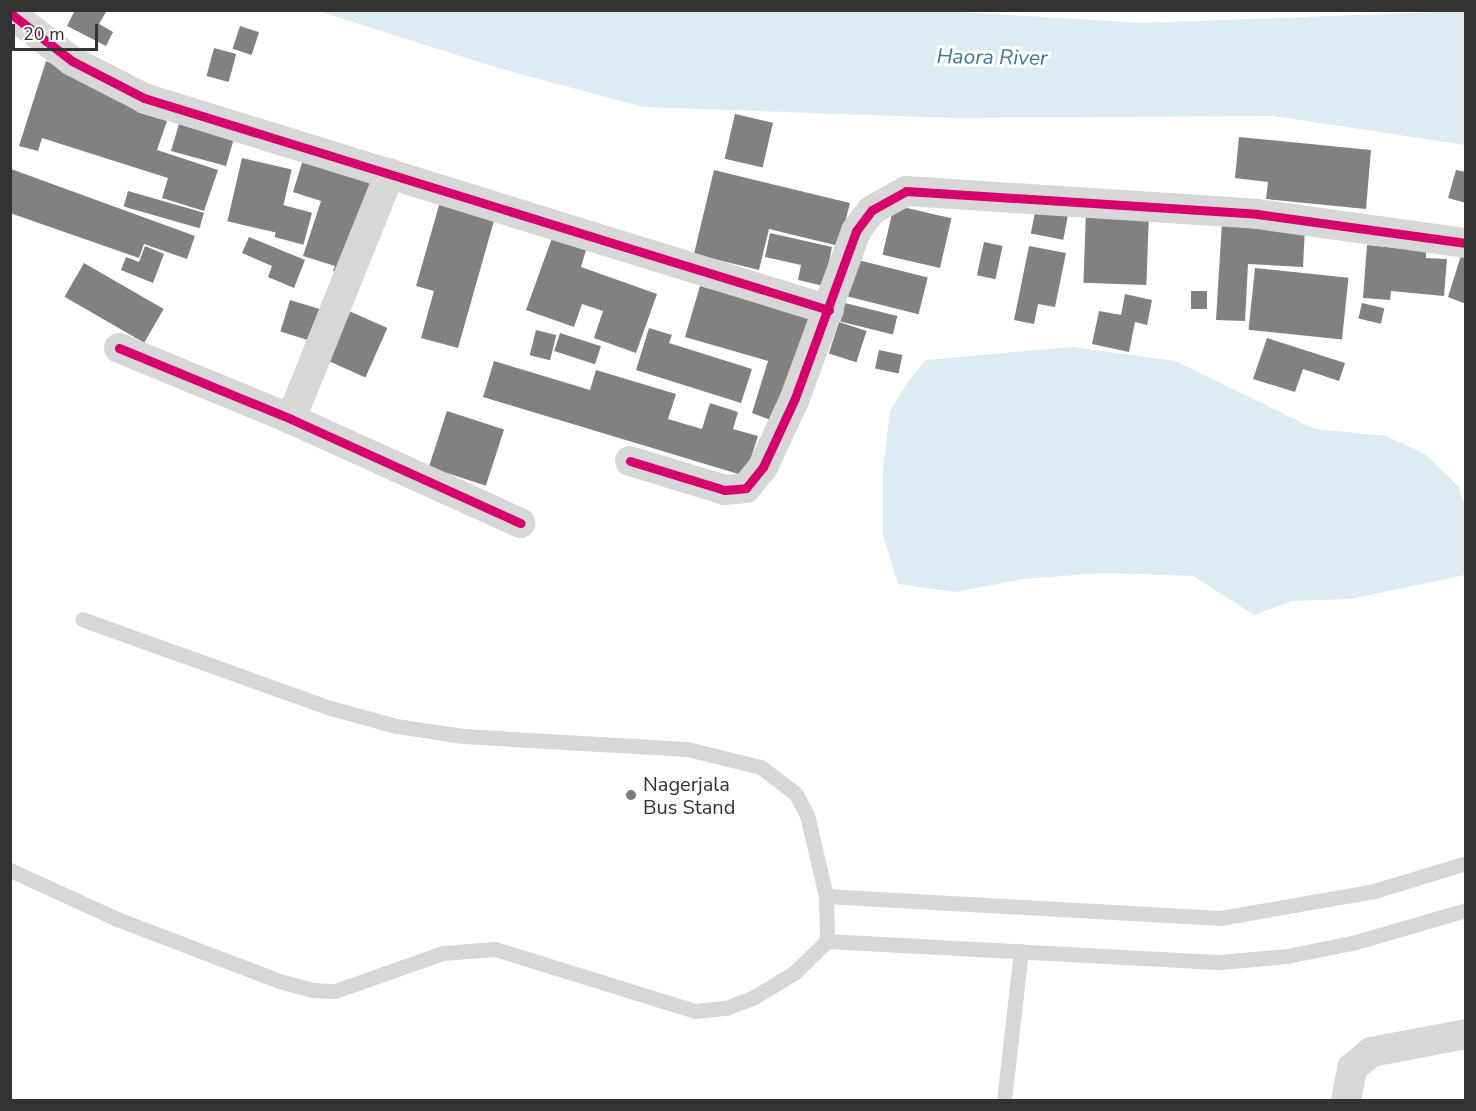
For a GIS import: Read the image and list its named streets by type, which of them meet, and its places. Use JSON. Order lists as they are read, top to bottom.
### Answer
{
  "water": ["Haora River"],
  "places": ["Nagerjala Bus Stand"],
  "scale_bar": "20 m"
}
